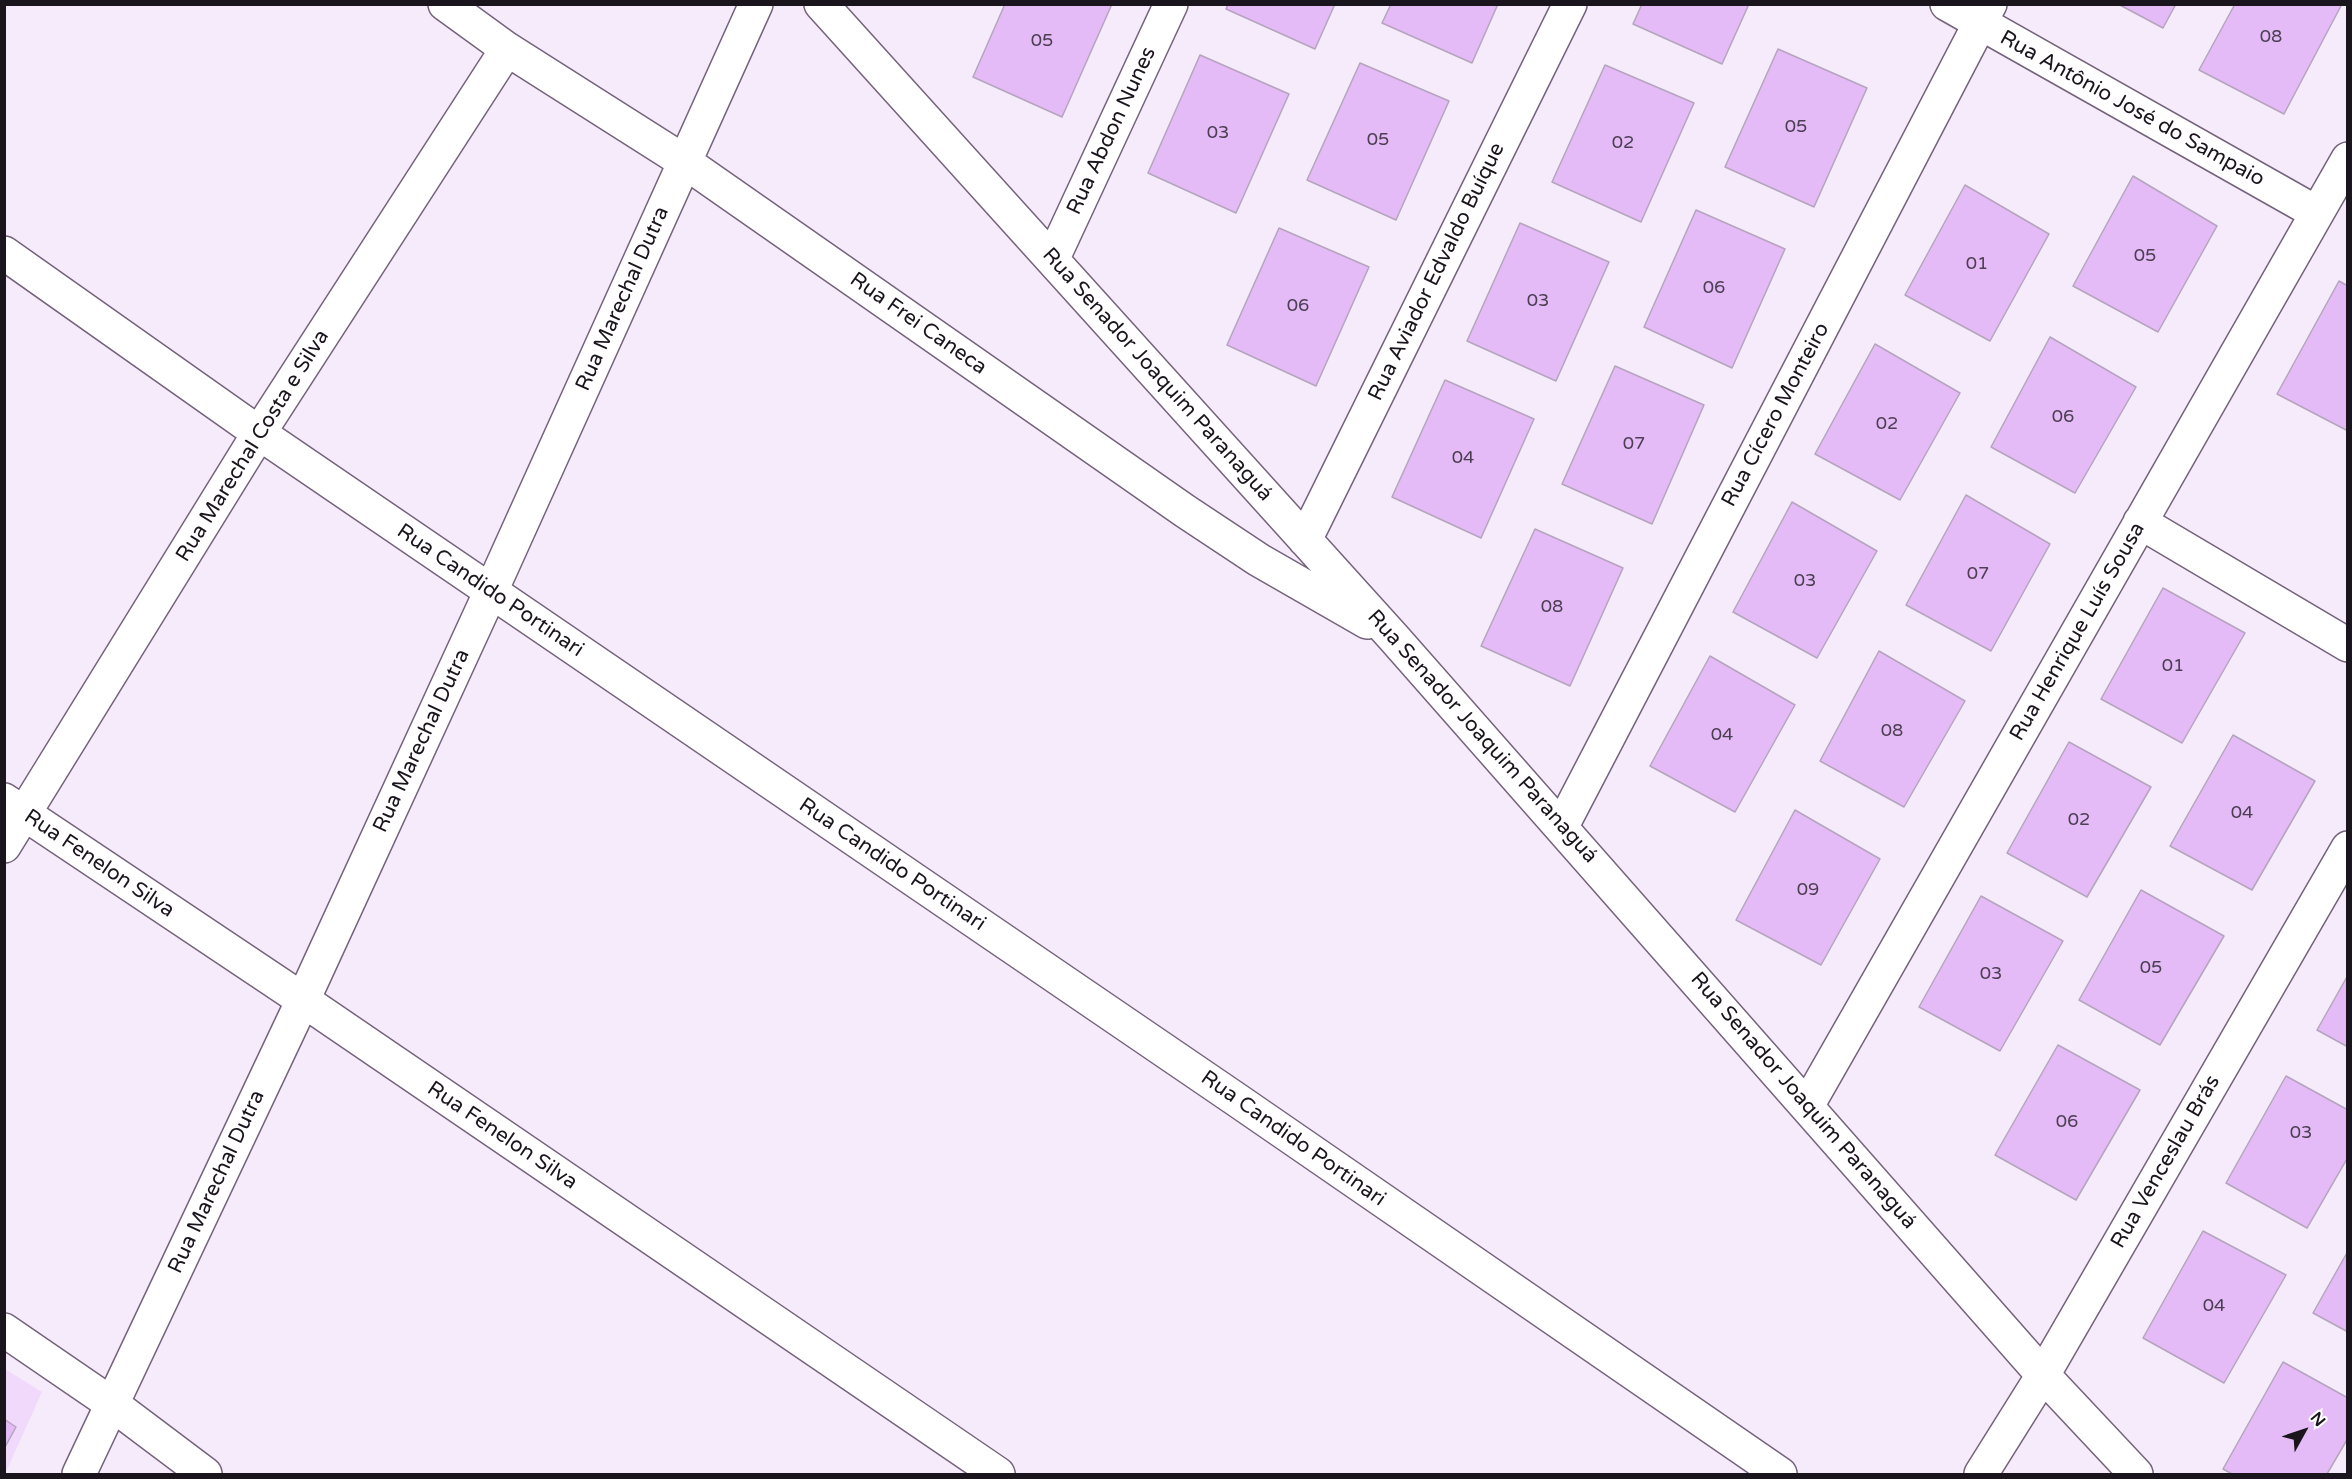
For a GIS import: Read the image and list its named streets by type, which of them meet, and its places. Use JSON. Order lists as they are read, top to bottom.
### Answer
{
  "streets": {
    "street": [
      "Rua Antônio José do Sampaio",
      "Rua Abdon Nunes",
      "Rua Aviador Edvaldo Buíque",
      "Rua Marechal Dutra",
      "Rua Frei Caneca",
      "Rua Senador Joaquim Paranaguá",
      "Rua Cícero Monteiro",
      "Rua Marechal Costa e Silva",
      "Rua Candido Portinari",
      "Rua Henrique Luís Sousa",
      "Rua Fenelon Silva",
      "Rua Venceslau Brás"
    ]
  },
  "crossings": [
    ["Rua Antônio José do Sampaio", "Rua Cícero Monteiro"],
    ["Rua Antônio José do Sampaio", "Rua Henrique Luís Sousa"],
    ["Rua Abdon Nunes", "Rua Senador Joaquim Paranaguá"],
    ["Rua Aviador Edvaldo Buíque", "Rua Senador Joaquim Paranaguá"],
    ["Rua Marechal Dutra", "Rua Frei Caneca"],
    ["Rua Marechal Dutra", "Rua Candido Portinari"],
    ["Rua Marechal Dutra", "Rua Fenelon Silva"],
    ["Rua Frei Caneca", "Rua Senador Joaquim Paranaguá"],
    ["Rua Frei Caneca", "Rua Marechal Costa e Silva"],
    ["Rua Senador Joaquim Paranaguá", "Rua Cícero Monteiro"],
    ["Rua Senador Joaquim Paranaguá", "Rua Henrique Luís Sousa"],
    ["Rua Senador Joaquim Paranaguá", "Rua Venceslau Brás"],
    ["Rua Marechal Costa e Silva", "Rua Candido Portinari"],
    ["Rua Marechal Costa e Silva", "Rua Fenelon Silva"]
  ],
  "house_numbers": [
    "08",
    "05",
    "05",
    "03",
    "05",
    "02",
    "05",
    "01",
    "06",
    "03",
    "06",
    "06",
    "02",
    "07",
    "04",
    "07",
    "03",
    "08",
    "01",
    "08",
    "04",
    "04",
    "02",
    "09",
    "05",
    "03",
    "06",
    "03",
    "04"
  ],
  "north": "top right"
}
